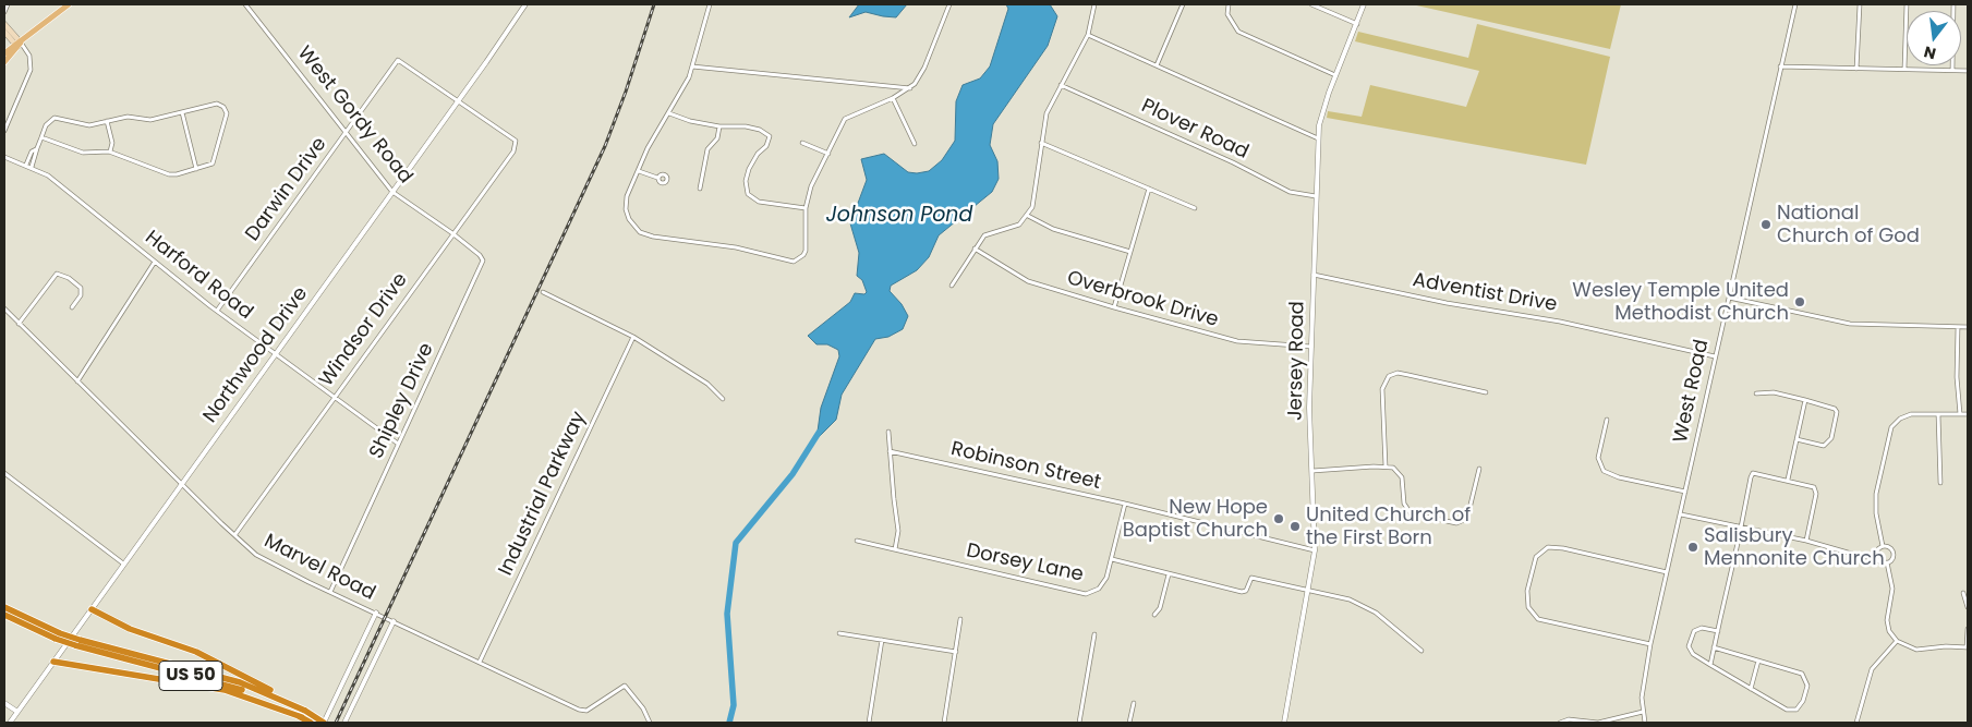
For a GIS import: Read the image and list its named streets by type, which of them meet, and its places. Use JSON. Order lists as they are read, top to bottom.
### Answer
{
  "streets": {
    "highway": ["US 50"],
    "street": [
      "West Gordy Road",
      "Plover Road",
      "Darwin Drive",
      "Harford Road",
      "Adventist Drive",
      "Overbrook Drive",
      "Windsor Drive",
      "Northwood Drive",
      "Jersey Road",
      "West Road",
      "Shipley Drive",
      "Robinson Street",
      "Industrial Parkway",
      "Dorsey Lane",
      "Marvel Road"
    ]
  },
  "crossings": [
    ["West Gordy Road", "Darwin Drive"],
    ["West Gordy Road", "Windsor Drive"],
    ["West Gordy Road", "Northwood Drive"],
    ["West Gordy Road", "Shipley Drive"],
    ["Plover Road", "Jersey Road"],
    ["Darwin Drive", "Harford Road"],
    ["Darwin Drive", "Windsor Drive"],
    ["Darwin Drive", "Northwood Drive"],
    ["Harford Road", "Windsor Drive"],
    ["Harford Road", "Northwood Drive"],
    ["Harford Road", "Shipley Drive"],
    ["Adventist Drive", "Jersey Road"],
    ["Adventist Drive", "West Road"],
    ["Overbrook Drive", "Jersey Road"],
    ["Windsor Drive", "Northwood Drive"],
    ["Windsor Drive", "Shipley Drive"],
    ["Windsor Drive", "Marvel Road"],
    ["Northwood Drive", "Marvel Road"],
    ["Jersey Road", "Robinson Street"],
    ["Shipley Drive", "Marvel Road"],
    ["Robinson Street", "Dorsey Lane"],
    ["Industrial Parkway", "Marvel Road"]
  ],
  "water": ["Johnson Pond"],
  "places": [
    "National Church of God",
    "Wesley Temple United Methodist Church",
    "New Hope Baptist Church",
    "United Church of the First Born",
    "Salisbury Mennonite Church"
  ],
  "north": "bottom"
}
